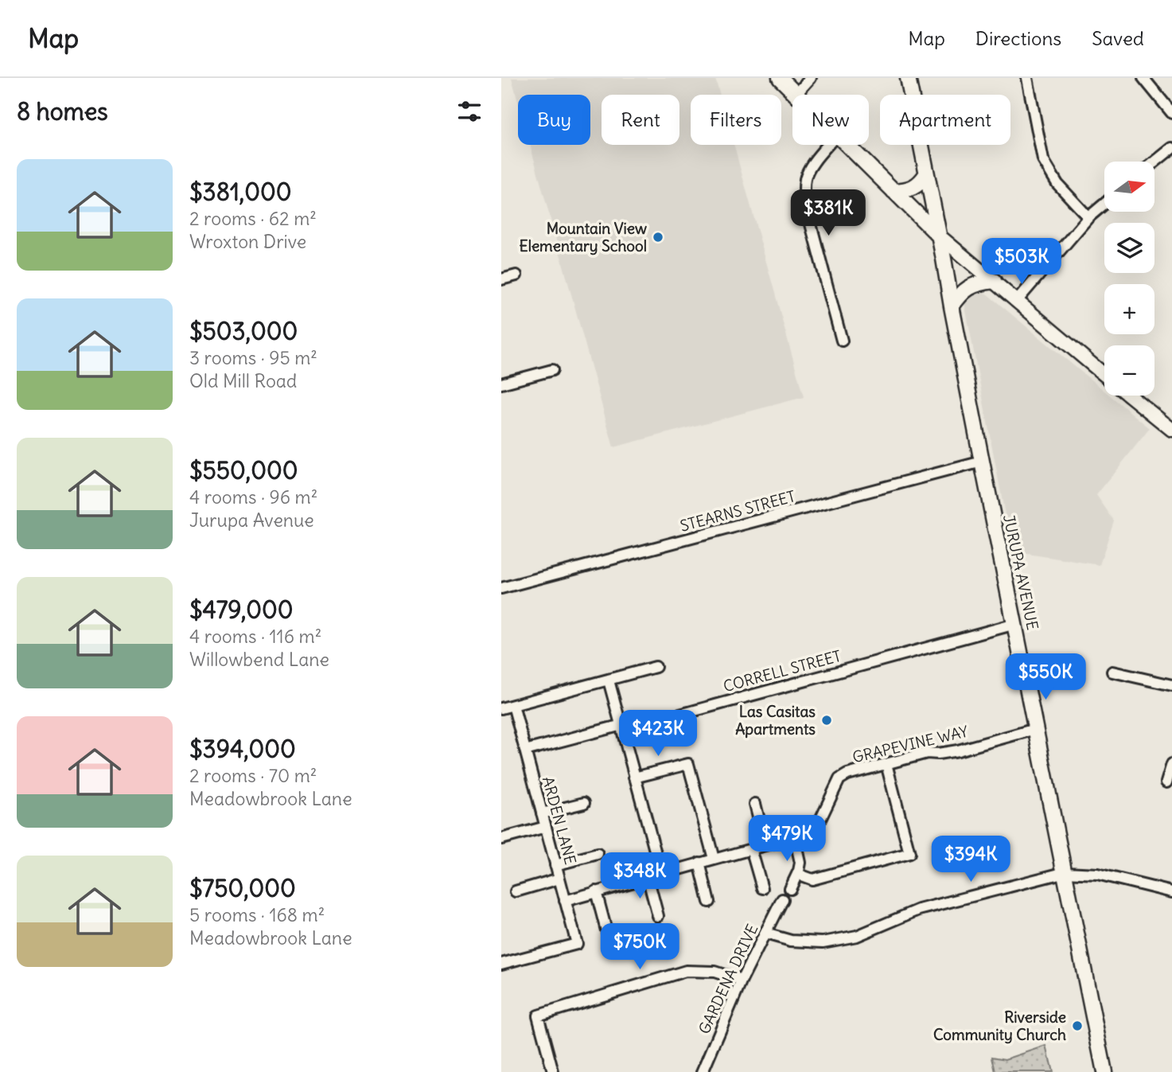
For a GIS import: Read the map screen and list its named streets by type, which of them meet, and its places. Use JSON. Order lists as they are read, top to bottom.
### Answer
{
  "streets": {
    "main road": ["JURUPA AVENUE"],
    "street": [
      "STEARNS STREET",
      "CORRELL STREET",
      "GRAPEVINE WAY",
      "ARDEN LANE",
      "GARDENA DRIVE"
    ]
  },
  "crossings": [
    ["STEARNS STREET", "JURUPA AVENUE"],
    ["JURUPA AVENUE", "CORRELL STREET"],
    ["JURUPA AVENUE", "GRAPEVINE WAY"],
    ["CORRELL STREET", "ARDEN LANE"],
    ["GRAPEVINE WAY", "ARDEN LANE"]
  ],
  "places": ["Mountain View Elementary School", "Las Casitas Apartments", "Riverside Community Church"],
  "north": "right",
  "page": {
    "header": "Map",
    "nav": ["Map", "Directions", "Saved"],
    "heading": "8 homes",
    "chip": [
      "Buy",
      "Rent",
      "Filters",
      "New",
      "Apartment"
    ],
    "list": [
      {
        "name": "$381,000",
        "note": "2 rooms · 62 m² · Wroxton Drive"
      },
      {
        "name": "$503,000",
        "note": "3 rooms · 95 m² · Old Mill Road"
      },
      {
        "name": "$550,000",
        "note": "4 rooms · 96 m² · Jurupa Avenue"
      },
      {
        "name": "$479,000",
        "note": "4 rooms · 116 m² · Willowbend Lane"
      },
      {
        "name": "$394,000",
        "note": "2 rooms · 70 m² · Meadowbrook Lane"
      },
      {
        "name": "$750,000",
        "note": "5 rooms · 168 m² · Meadowbrook Lane"
      }
    ],
    "map_buttons": ["+", "−"],
    "price": [
      "$381K",
      "$503K",
      "$550K",
      "$423K",
      "$479K",
      "$394K",
      "$348K",
      "$750K"
    ]
  }
}
